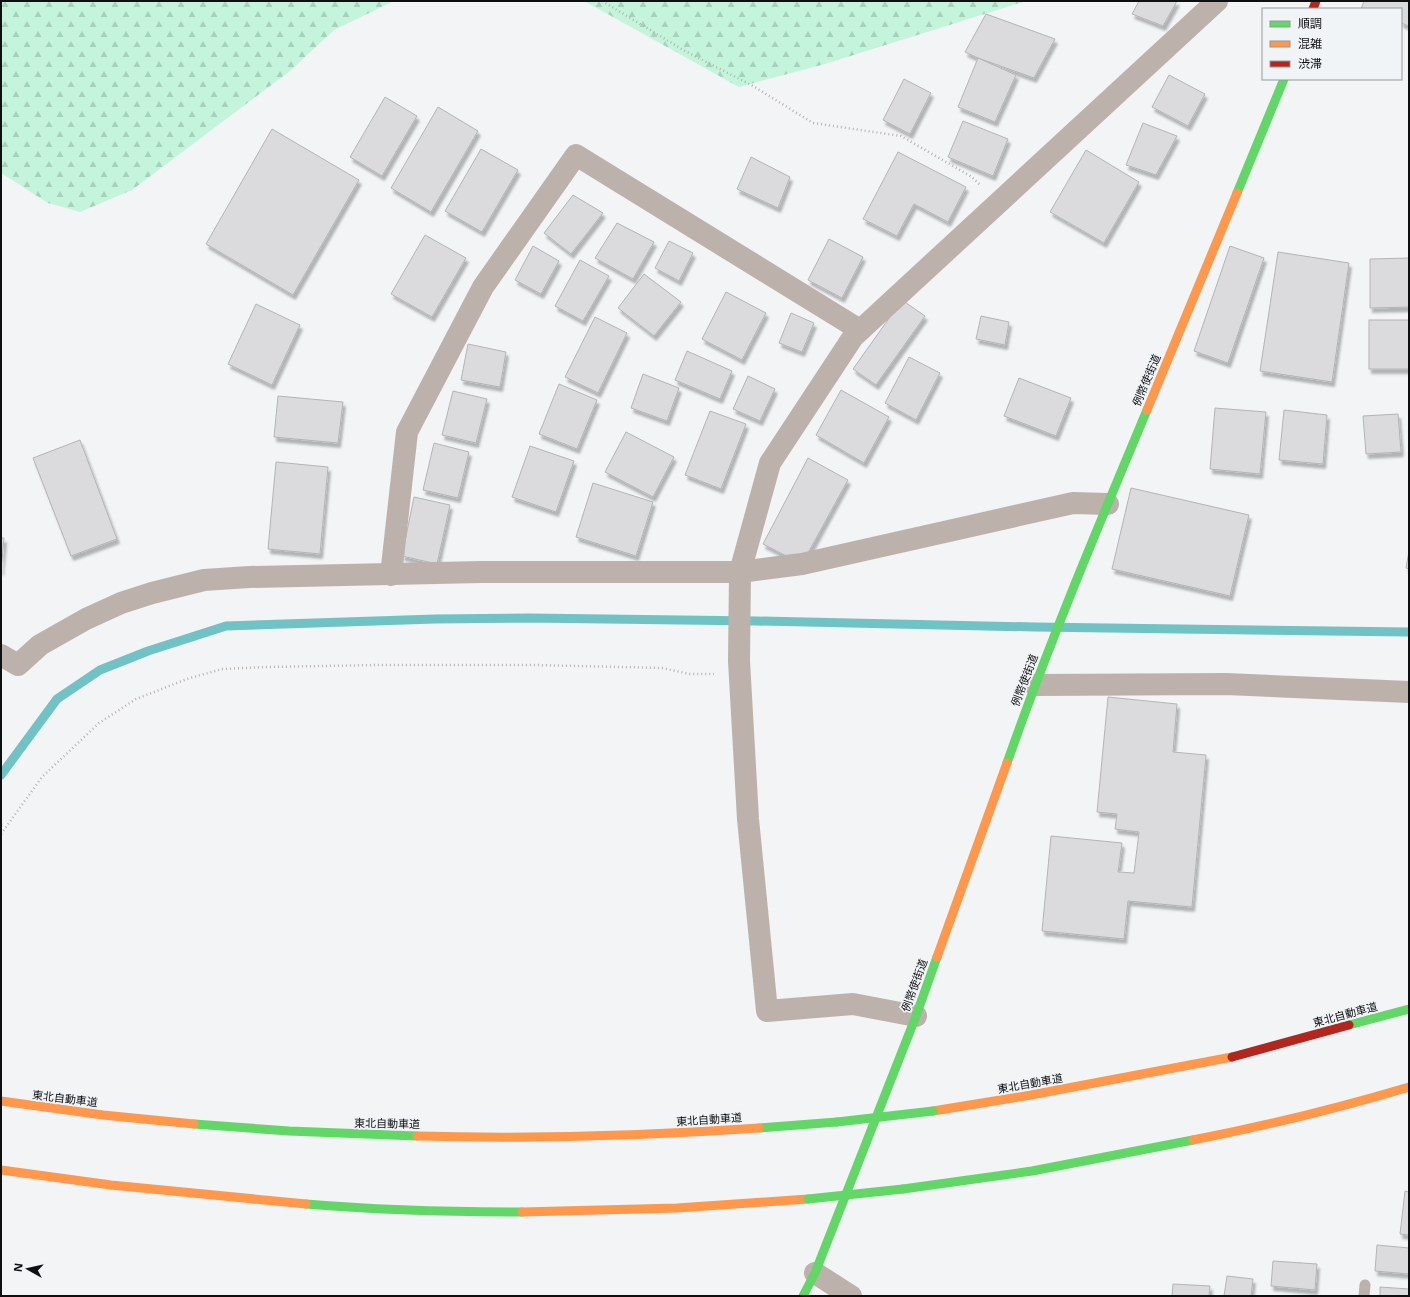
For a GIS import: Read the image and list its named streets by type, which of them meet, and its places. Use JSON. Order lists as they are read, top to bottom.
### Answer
{
  "streets": {
    "main road": ["例幣使街道", "東北自動車道"]
  },
  "legend": ["順調", "混雑", "渋滞"],
  "north": "left"
}
